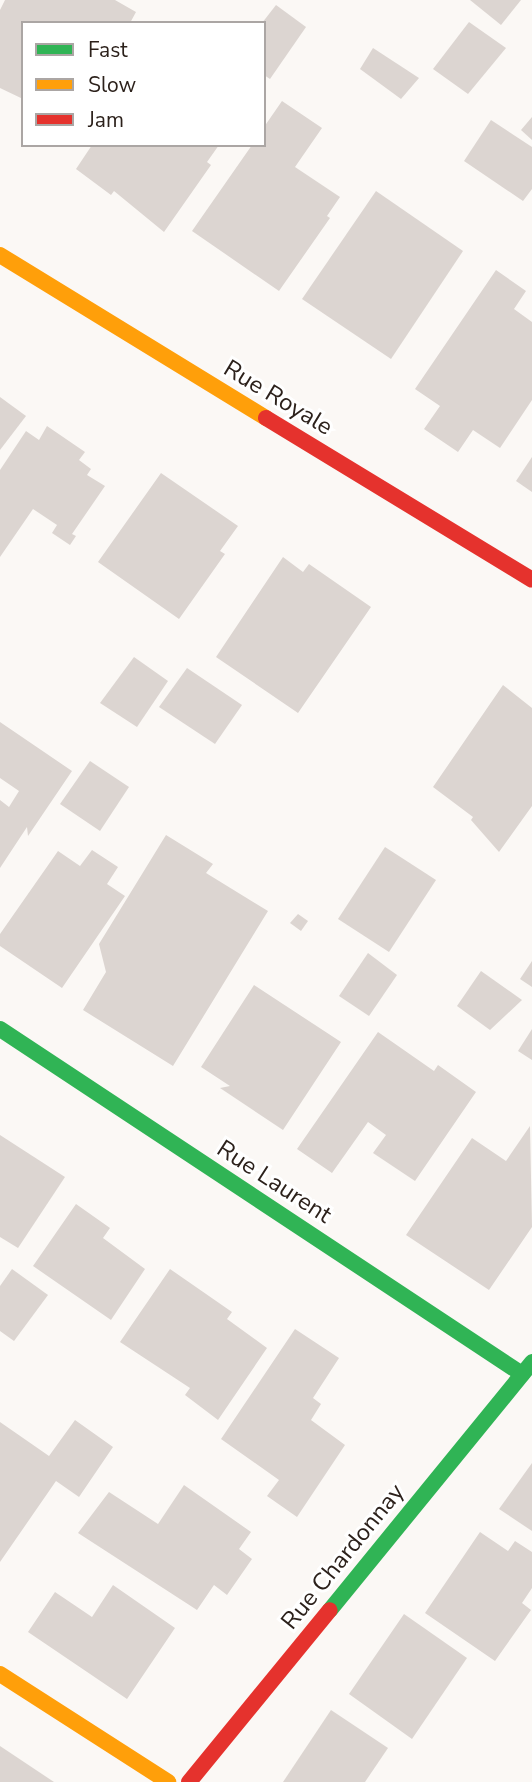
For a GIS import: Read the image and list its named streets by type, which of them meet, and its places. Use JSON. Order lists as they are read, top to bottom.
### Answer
{
  "streets": {
    "street": ["Rue Royale", "Rue Laurent", "Rue Chardonnay"]
  },
  "crossings": [
    ["Rue Laurent", "Rue Chardonnay"]
  ],
  "legend": ["Fast", "Slow", "Jam"]
}
